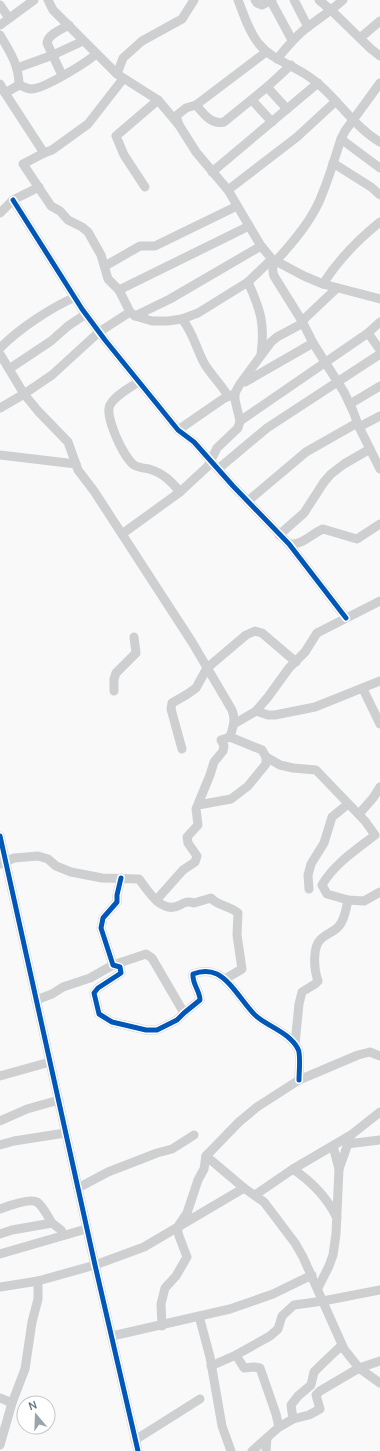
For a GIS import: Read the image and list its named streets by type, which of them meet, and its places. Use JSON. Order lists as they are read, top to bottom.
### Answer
{
  "north": "top"
}
